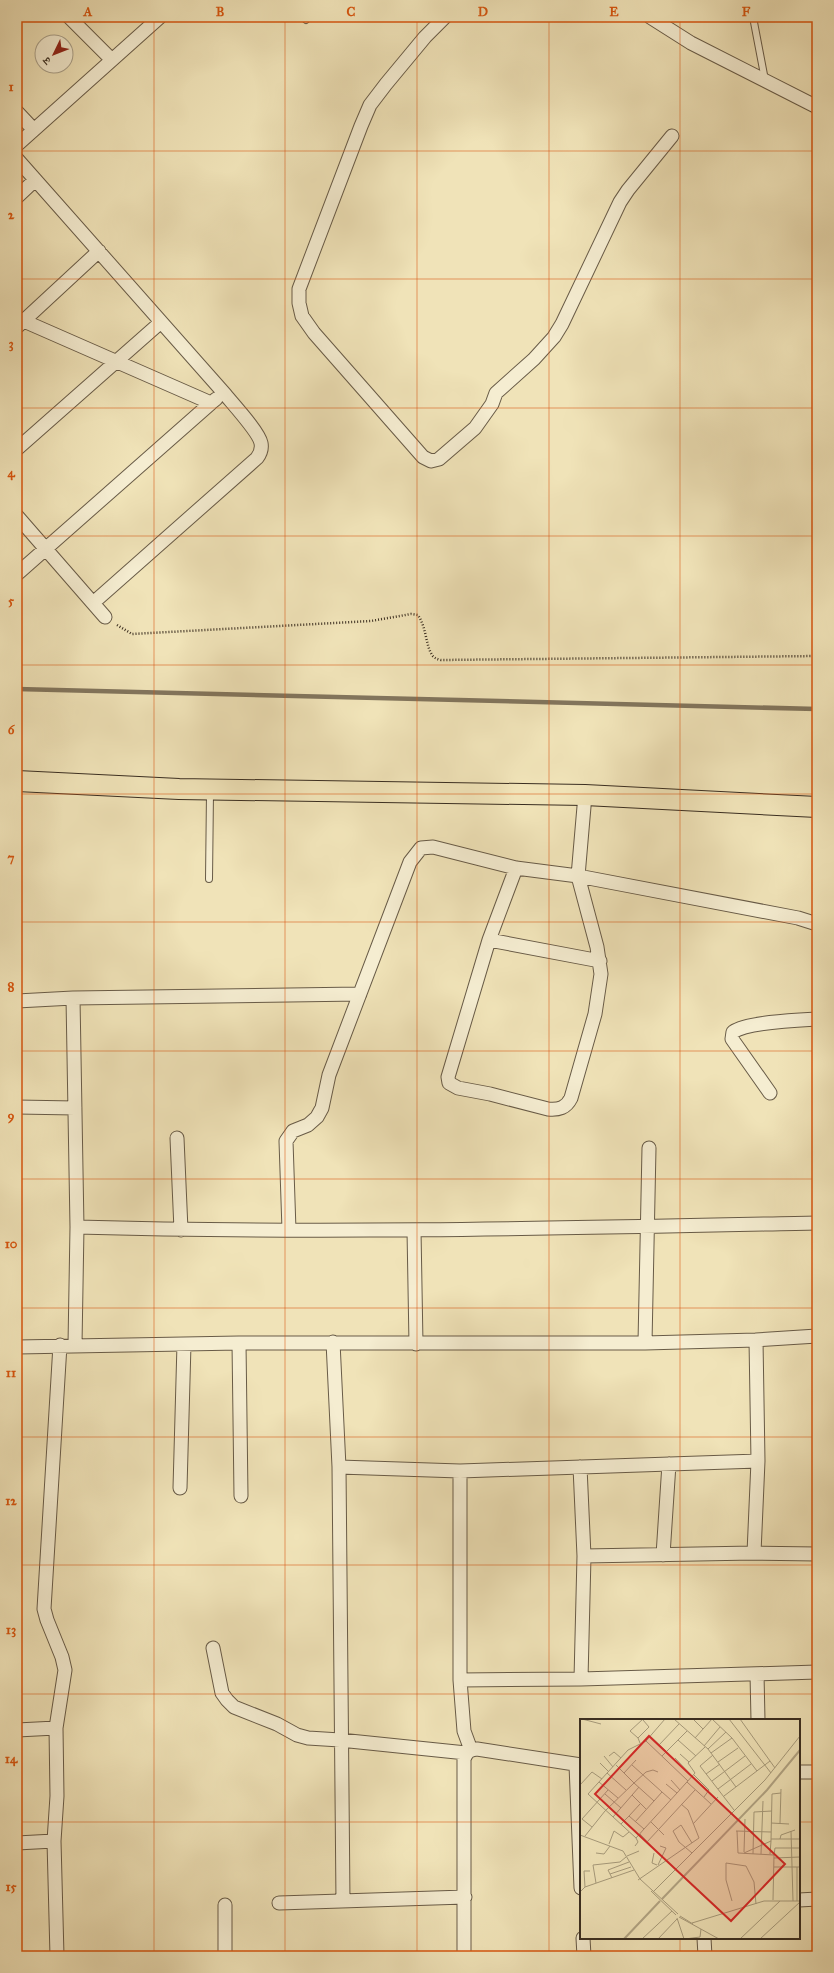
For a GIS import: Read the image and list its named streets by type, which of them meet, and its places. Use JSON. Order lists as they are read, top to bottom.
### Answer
{
  "north": "bottom left",
  "grid": {
    "columns": [
      "A",
      "B",
      "C",
      "D",
      "E",
      "F"
    ],
    "rows": [
      "1",
      "2",
      "3",
      "4",
      "5",
      "6",
      "7",
      "8",
      "9",
      "10",
      "11",
      "12",
      "13",
      "14",
      "15"
    ]
  }
}
